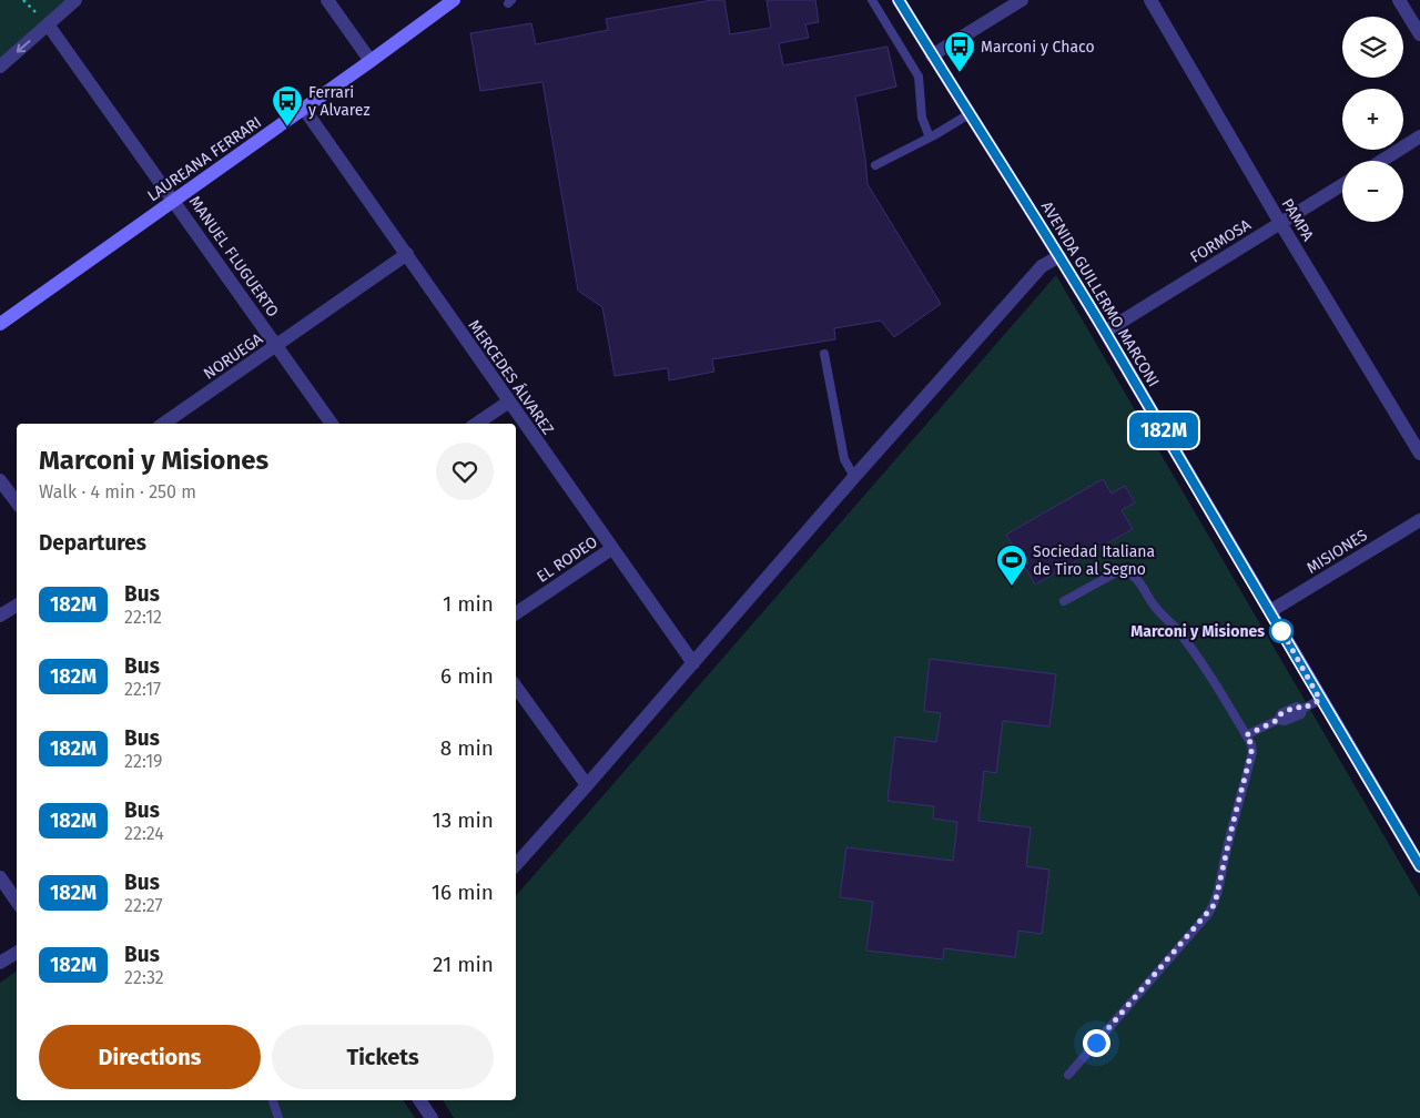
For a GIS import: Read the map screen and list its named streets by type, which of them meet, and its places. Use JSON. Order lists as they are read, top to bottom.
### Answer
{
  "streets": {
    "main road": ["LAUREANA FERRARI", "AVENIDA GUILLERMO MARCONI"],
    "street": [
      "PAMPA",
      "FORMOSA",
      "MANUEL FLUGUERTO",
      "NORUEGA",
      "MERCEDES ÁLVAREZ",
      "MISIONES",
      "EL RODEO"
    ]
  },
  "crossings": [
    ["LAUREANA FERRARI", "MANUEL FLUGUERTO"],
    ["LAUREANA FERRARI", "MERCEDES ÁLVAREZ"],
    ["PAMPA", "FORMOSA"],
    ["FORMOSA", "AVENIDA GUILLERMO MARCONI"],
    ["MANUEL FLUGUERTO", "NORUEGA"],
    ["AVENIDA GUILLERMO MARCONI", "MISIONES"],
    ["NORUEGA", "MERCEDES ÁLVAREZ"],
    ["MERCEDES ÁLVAREZ", "EL RODEO"]
  ],
  "places": {
    "bus stop": ["Marconi y Chaco", "Ferrari y Alvarez"],
    "sports": ["Sociedad Italiana de Tiro al Segno"],
    "other": ["Marconi y Misiones"]
  },
  "lines": ["bus line 182M"],
  "page": {
    "on_map": "182M",
    "map_buttons": ["+", "−"],
    "heading": [
      ["Marconi y Misiones", "Walk · 4 min · 250 m"],
      "Departures"
    ],
    "list": [
      {
        "mark": "182M",
        "name": "Bus",
        "note": "22:12",
        "value": "1 min"
      },
      {
        "mark": "182M",
        "name": "Bus",
        "note": "22:17",
        "value": "6 min"
      },
      {
        "mark": "182M",
        "name": "Bus",
        "note": "22:19",
        "value": "8 min"
      },
      {
        "mark": "182M",
        "name": "Bus",
        "note": "22:24",
        "value": "13 min"
      },
      {
        "mark": "182M",
        "name": "Bus",
        "note": "22:27",
        "value": "16 min"
      },
      {
        "mark": "182M",
        "name": "Bus",
        "note": "22:32",
        "value": "21 min"
      }
    ],
    "buttons": ["Directions", "Tickets"]
  }
}
